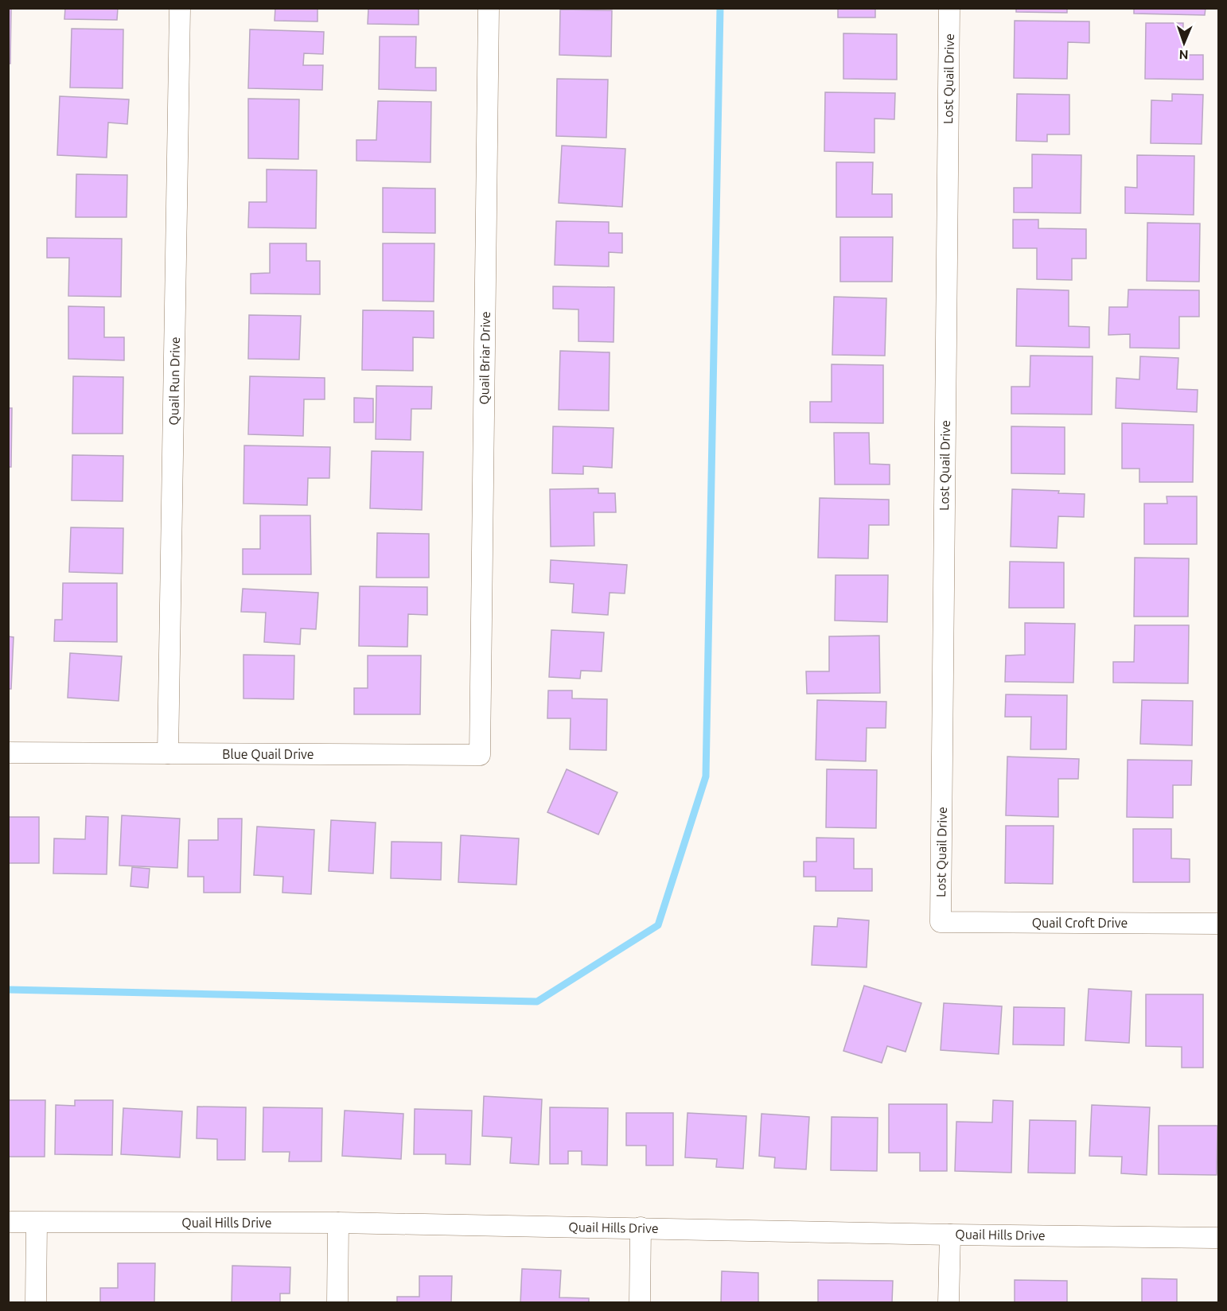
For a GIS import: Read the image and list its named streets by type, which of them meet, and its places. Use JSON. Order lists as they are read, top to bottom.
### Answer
{
  "streets": {
    "street": [
      "Lost Quail Drive",
      "Quail Briar Drive",
      "Quail Run Drive",
      "Blue Quail Drive",
      "Quail Croft Drive",
      "Quail Hills Drive"
    ]
  },
  "crossings": [
    ["Lost Quail Drive", "Quail Croft Drive"],
    ["Quail Briar Drive", "Blue Quail Drive"],
    ["Quail Run Drive", "Blue Quail Drive"]
  ],
  "north": "bottom"
}
